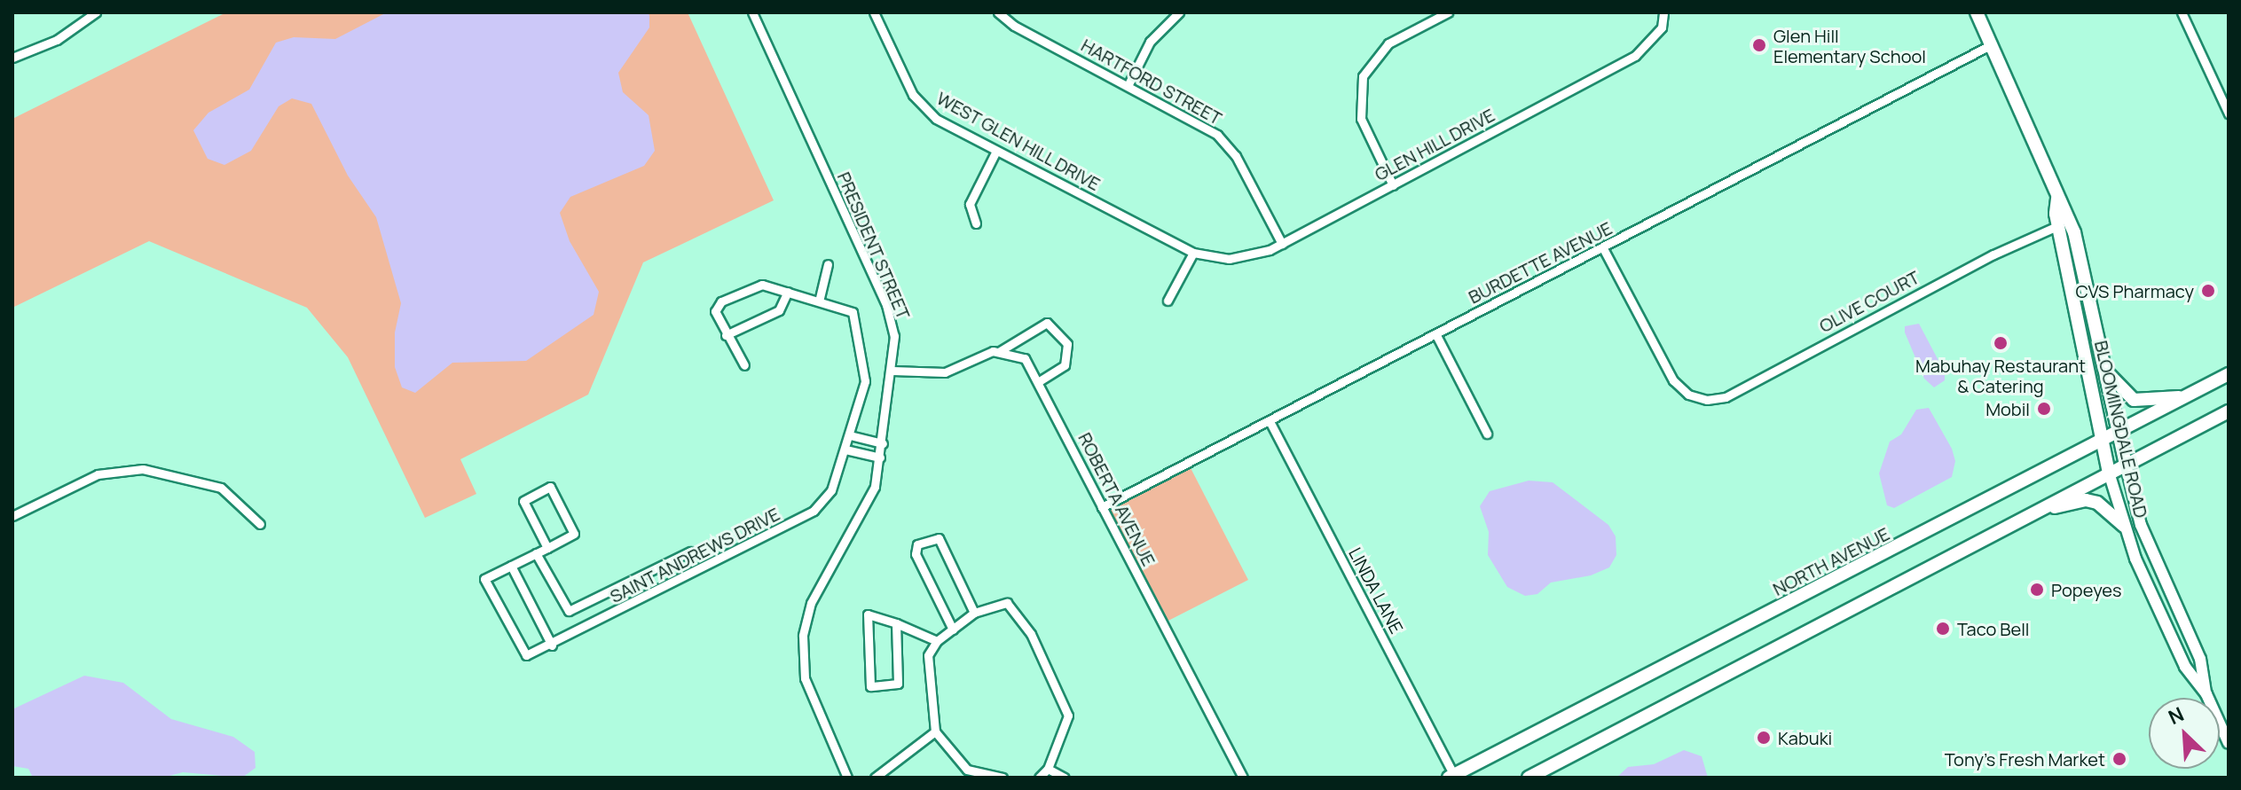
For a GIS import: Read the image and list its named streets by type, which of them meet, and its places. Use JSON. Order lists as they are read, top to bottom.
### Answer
{
  "streets": {
    "main road": ["BLOOMINGDALE ROAD", "NORTH AVENUE"],
    "street": [
      "HARTFORD STREET",
      "WEST GLEN HILL DRIVE",
      "GLEN HILL DRIVE",
      "PRESIDENT STREET",
      "BURDETTE AVENUE",
      "OLIVE COURT",
      "ROBERTA AVENUE",
      "SAINT ANDREWS DRIVE",
      "LINDA LANE"
    ]
  },
  "crossings": [
    ["HARTFORD STREET", "GLEN HILL DRIVE"],
    ["WEST GLEN HILL DRIVE", "GLEN HILL DRIVE"],
    ["BURDETTE AVENUE", "OLIVE COURT"],
    ["BURDETTE AVENUE", "BLOOMINGDALE ROAD"],
    ["BURDETTE AVENUE", "ROBERTA AVENUE"],
    ["BURDETTE AVENUE", "LINDA LANE"],
    ["OLIVE COURT", "BLOOMINGDALE ROAD"],
    ["BLOOMINGDALE ROAD", "NORTH AVENUE"],
    ["NORTH AVENUE", "LINDA LANE"]
  ],
  "places": [
    "Glen Hill Elementary School",
    "CVS Pharmacy",
    "Mabuhay Restaurant & Catering",
    "Mobil",
    "Popeyes",
    "Taco Bell",
    "Kabuki",
    "Tony's Fresh Market"
  ],
  "north": "top left"
}
